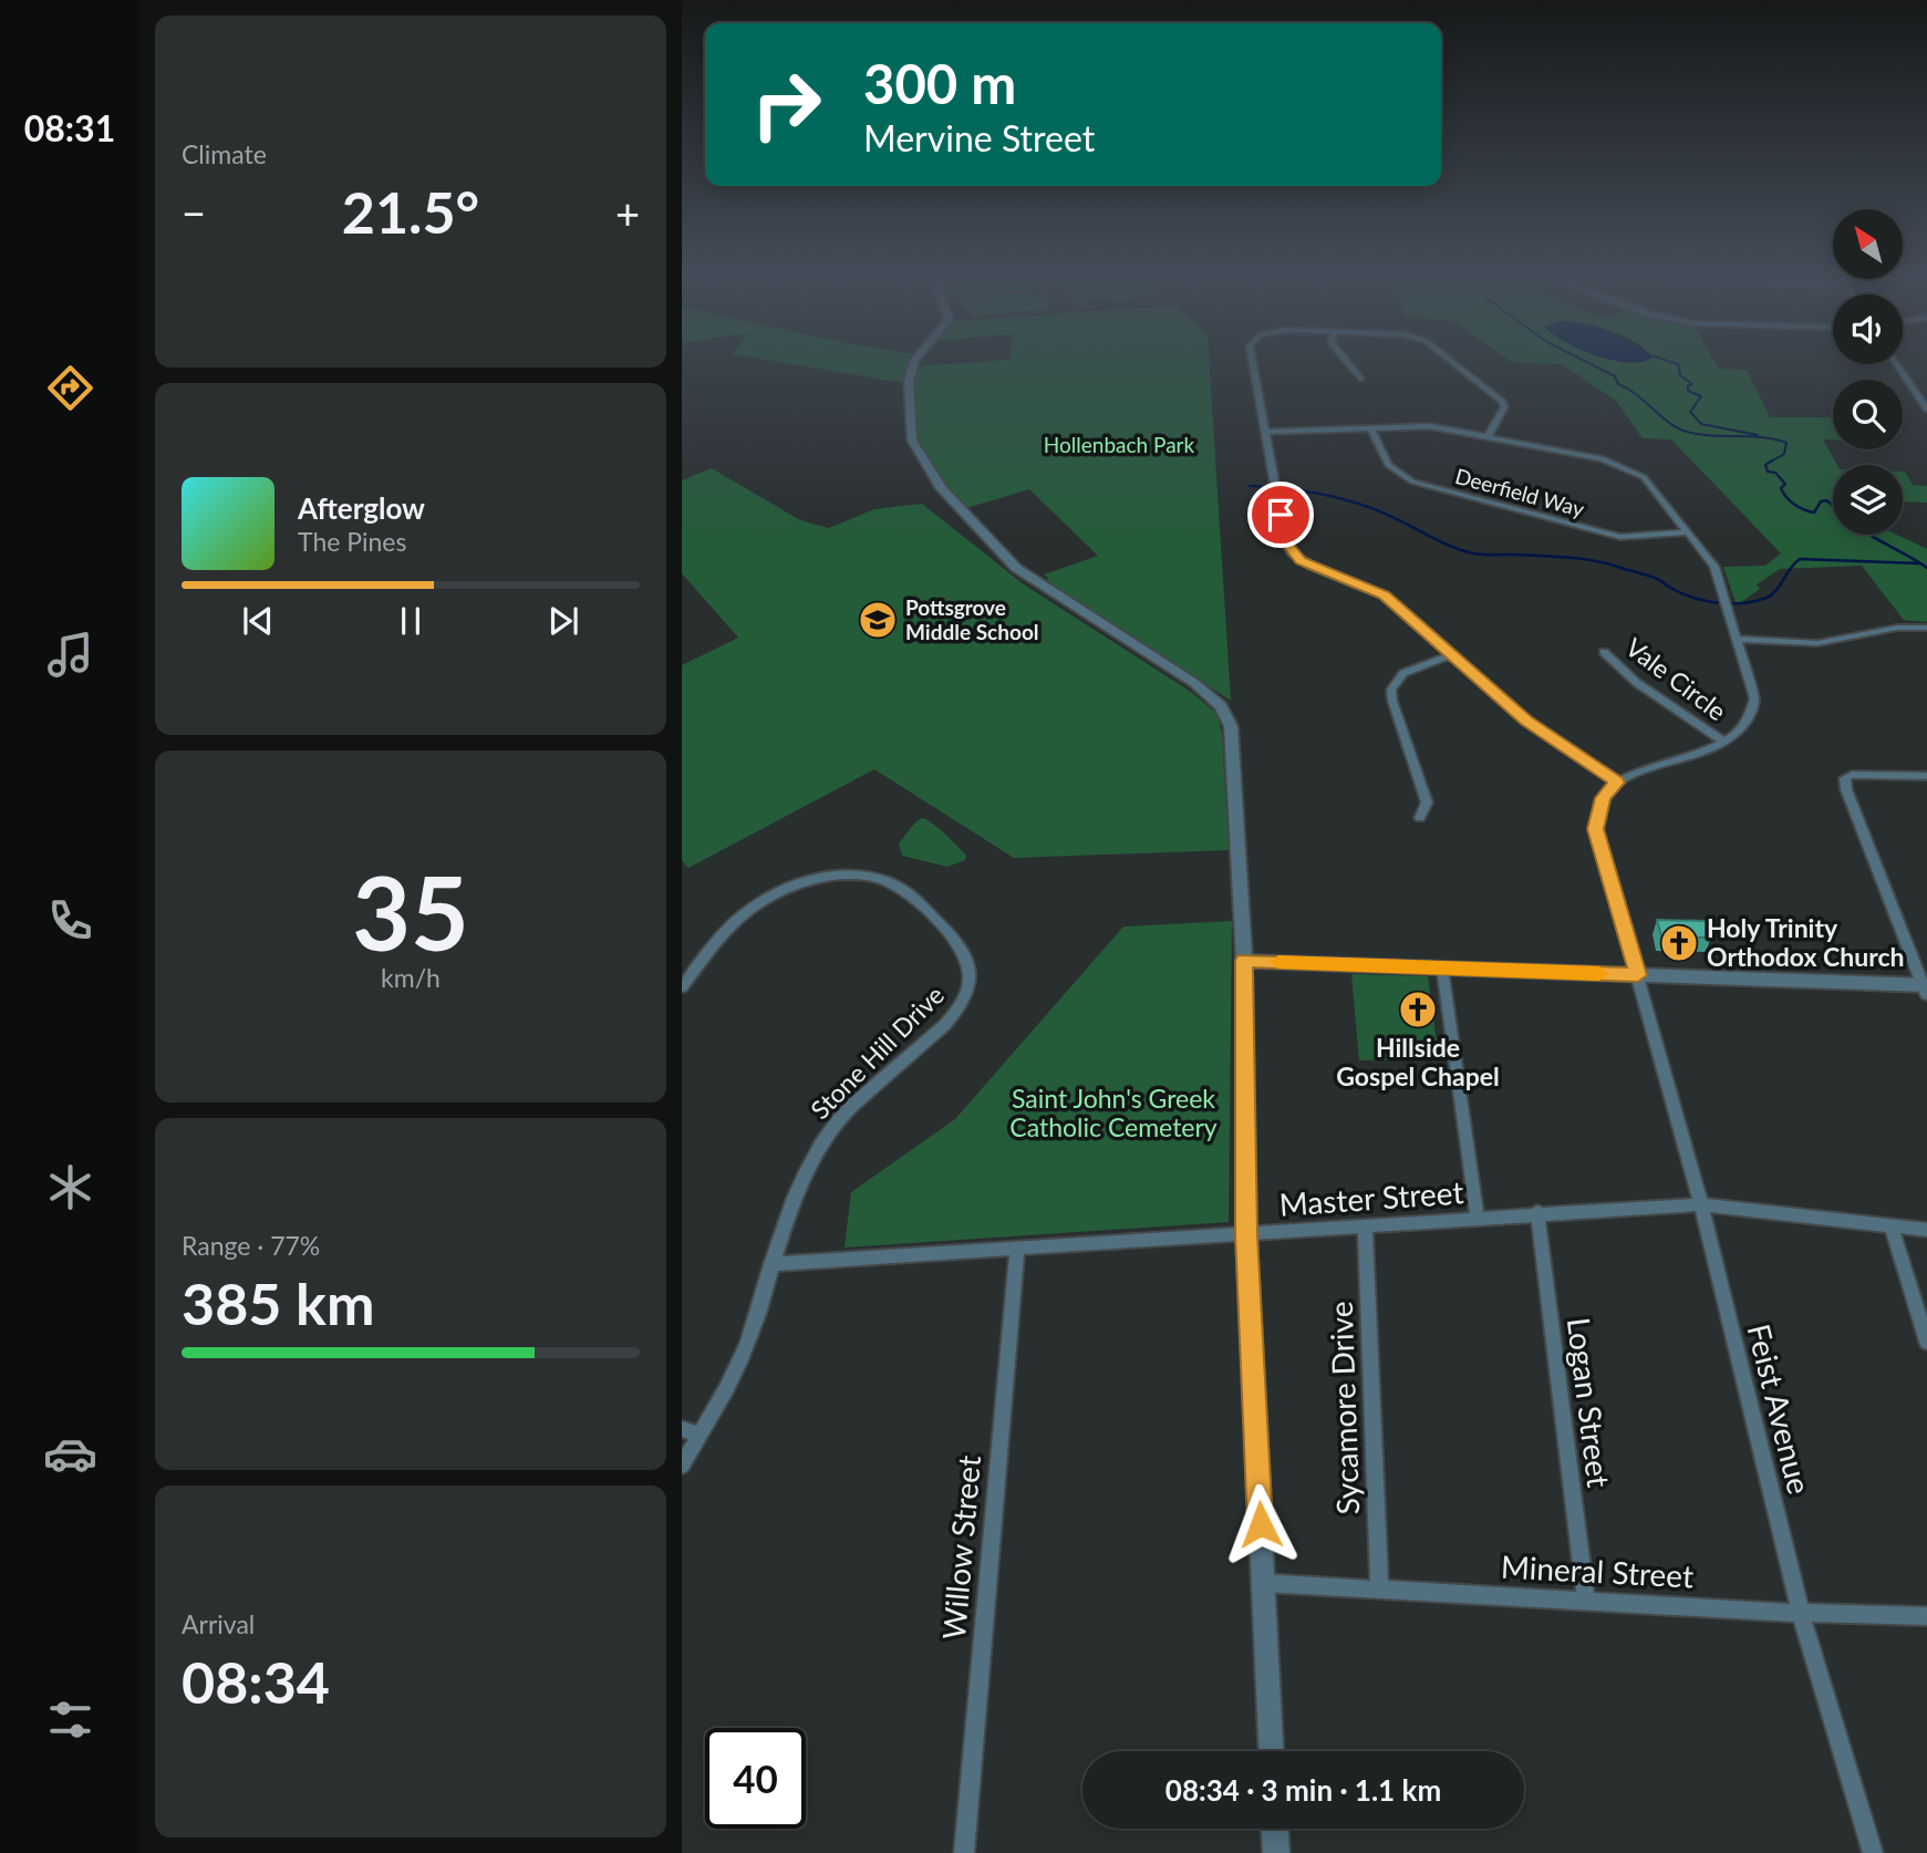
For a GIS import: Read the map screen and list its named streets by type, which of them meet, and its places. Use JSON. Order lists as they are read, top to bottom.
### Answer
{
  "streets": {
    "street": [
      "Deerfield Way",
      "Vale Circle",
      "Stone Hill Drive",
      "Master Street",
      "Logan Street",
      "Sycamore Drive",
      "Feist Avenue",
      "Willow Street",
      "Mineral Street"
    ]
  },
  "crossings": [
    ["Stone Hill Drive", "Master Street"],
    ["Master Street", "Logan Street"],
    ["Master Street", "Sycamore Drive"],
    ["Master Street", "Feist Avenue"],
    ["Master Street", "Willow Street"],
    ["Logan Street", "Mineral Street"],
    ["Sycamore Drive", "Mineral Street"],
    ["Feist Avenue", "Mineral Street"]
  ],
  "parks": ["Hollenbach Park", "Saint John's Greek Catholic Cemetery"],
  "places": {
    "school or university": ["Pottsgrove Middle School"],
    "church": ["Holy Trinity Orthodox Church", "Hillside Gospel Chapel"]
  },
  "north": "top left",
  "page": {
    "tabs": "08:31",
    "tile": [
      "Climate",
      ["35", "km/h"],
      ["Range · 77%", "385 km"],
      ["Arrival", "08:34"]
    ],
    "turn": ["300 m", "Mervine Street"],
    "heat": ["−", "21.5°", "+"],
    "song": ["Afterglow", "The Pines"],
    "limit": "40",
    "trip": "08:34 · 3 min · 1.1 km"
  }
}
